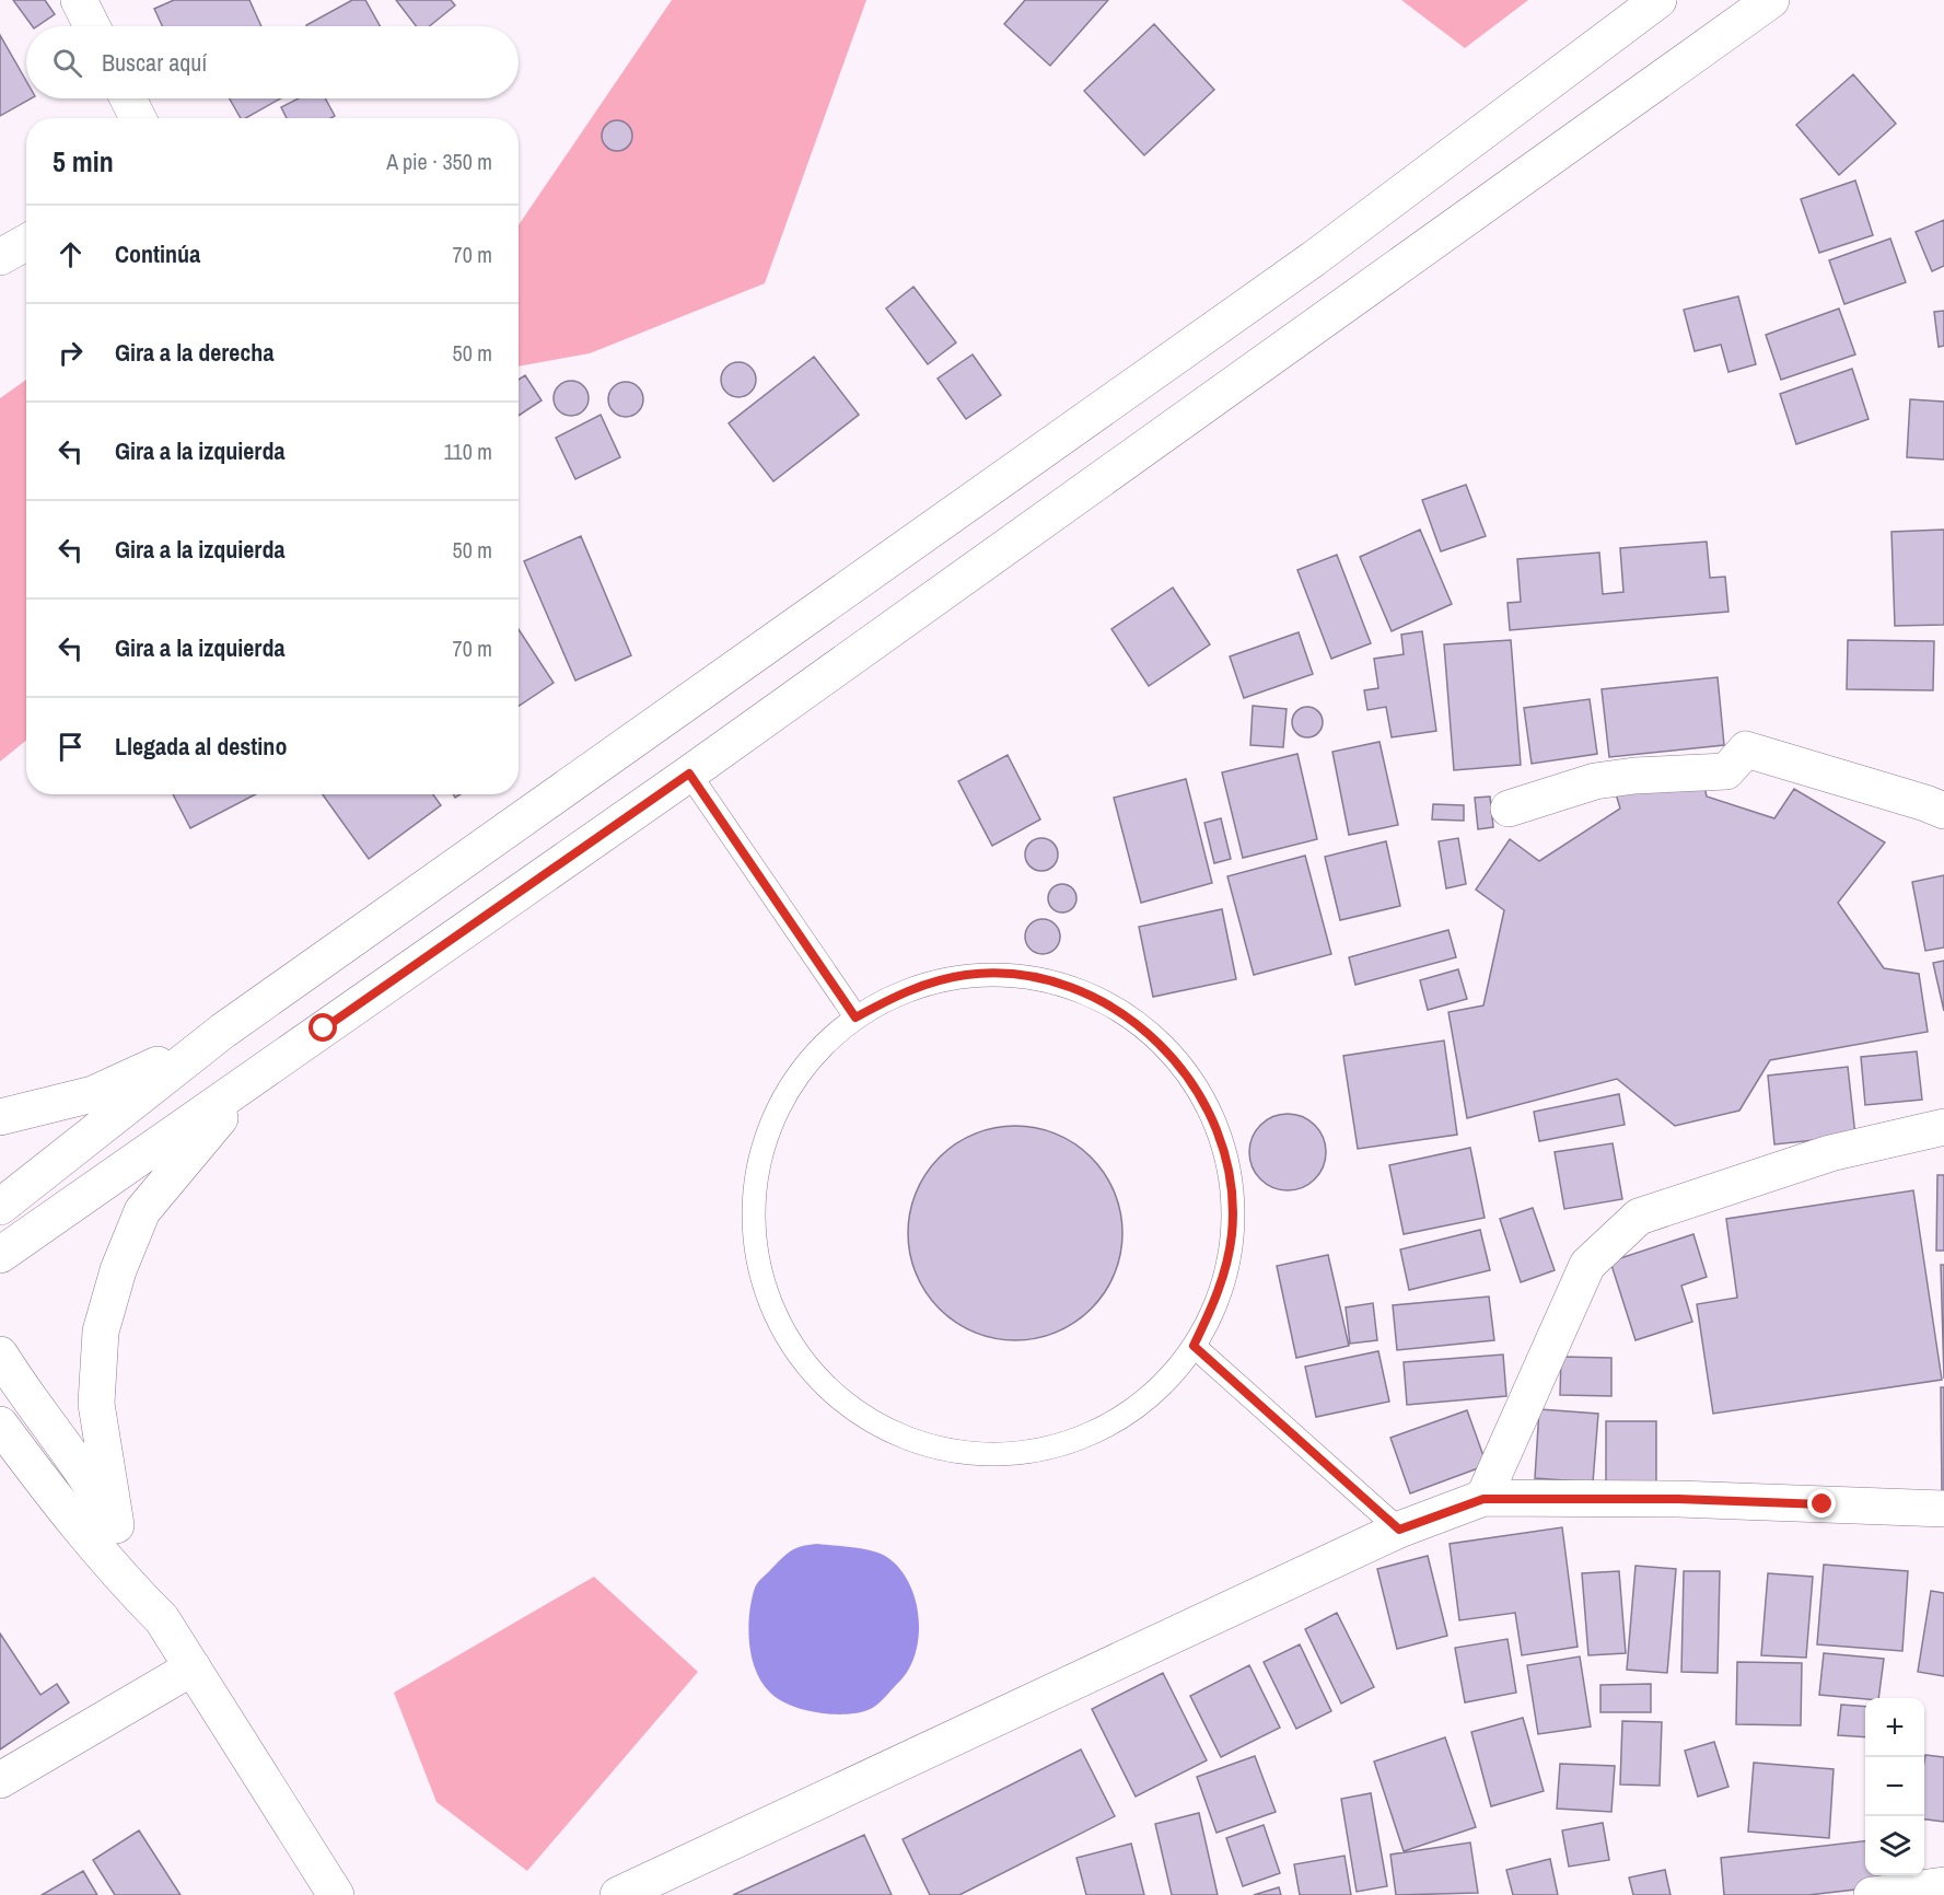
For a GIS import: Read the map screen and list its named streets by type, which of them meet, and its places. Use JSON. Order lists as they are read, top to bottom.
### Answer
{
  "page": {
    "search": "Buscar aquí",
    "heading": ["5 min", "A pie · 350 m"],
    "list": [
      ["Continúa", "70 m"],
      ["Gira a la derecha", "50 m"],
      ["Gira a la izquierda", "110 m"],
      ["Gira a la izquierda", "50 m"],
      ["Gira a la izquierda", "70 m"],
      "Llegada al destino"
    ],
    "map_buttons": ["+", "−"]
  }
}
